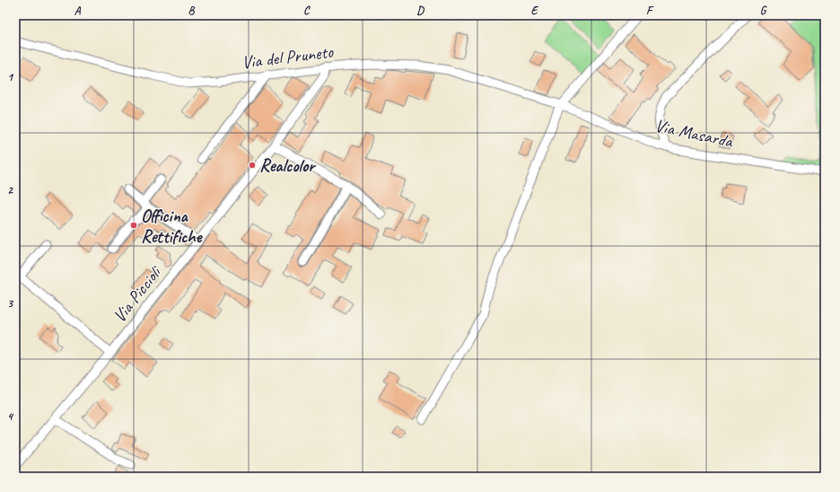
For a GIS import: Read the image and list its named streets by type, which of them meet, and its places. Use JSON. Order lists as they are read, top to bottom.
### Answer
{
  "streets": {
    "street": ["Via del Pruneto", "Via Masarda", "Via Piccioli"]
  },
  "crossings": [
    ["Via del Pruneto", "Via Masarda"],
    ["Via del Pruneto", "Via Piccioli"]
  ],
  "places": ["Realcolor", "Officina Rettifiche"],
  "grid": {
    "columns": [
      "A",
      "B",
      "C",
      "D",
      "E",
      "F",
      "G"
    ],
    "rows": [
      "1",
      "2",
      "3",
      "4"
    ]
  }
}
